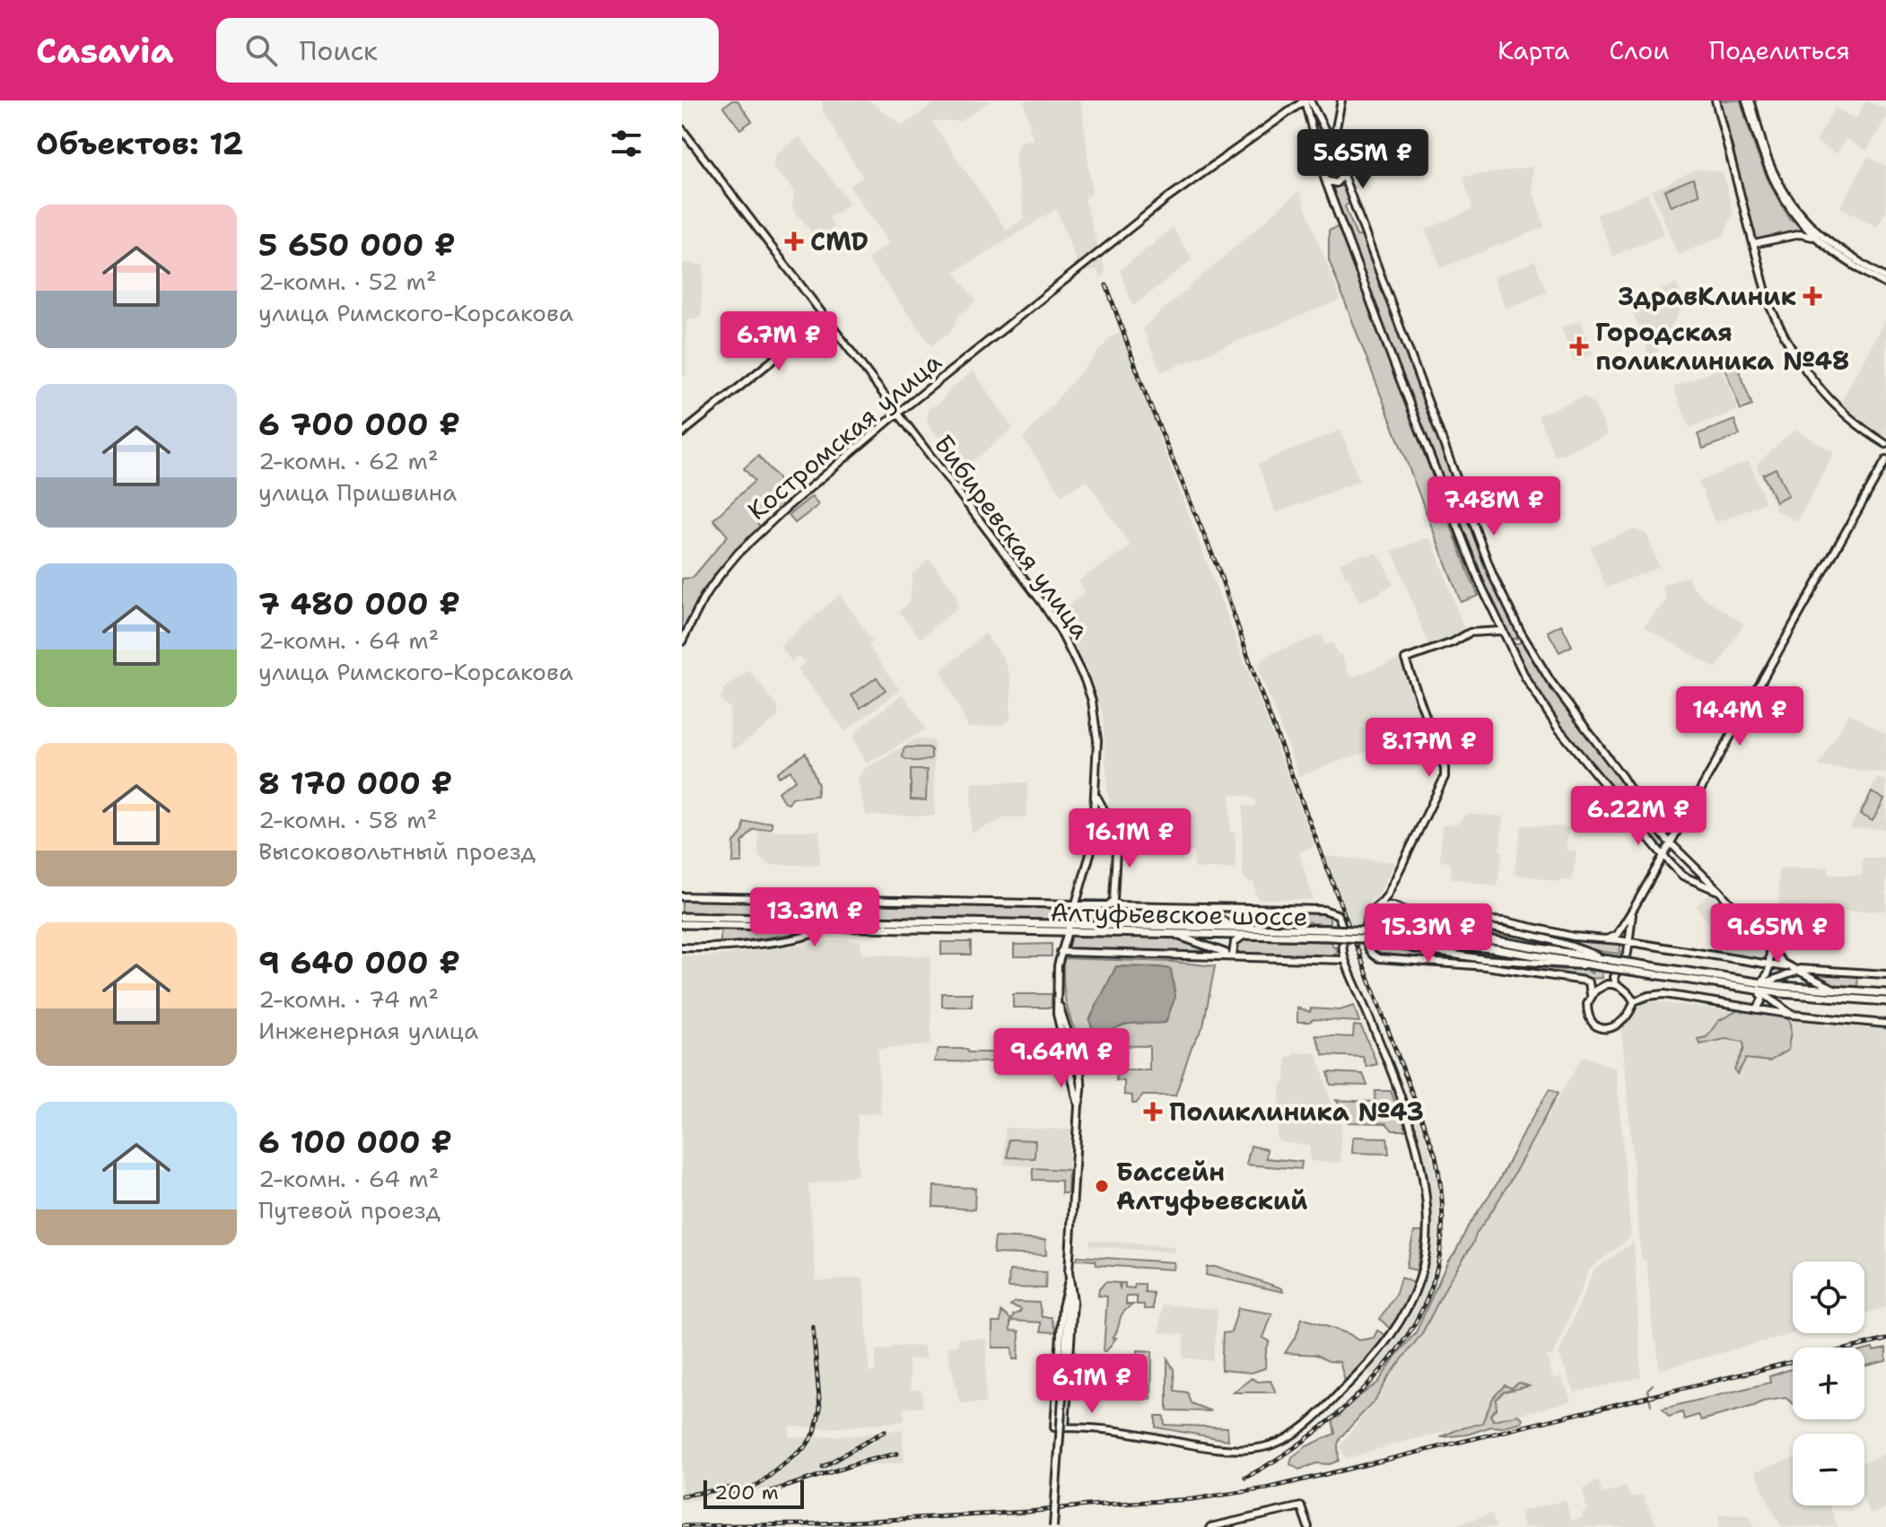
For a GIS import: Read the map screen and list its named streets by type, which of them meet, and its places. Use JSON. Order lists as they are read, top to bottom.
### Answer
{
  "streets": {
    "main road": ["Костромская улица", "Бибиревская улица", "Алтуфьевское шоссе"]
  },
  "crossings": [
    ["Костромская улица", "Бибиревская улица"],
    ["Бибиревская улица", "Алтуфьевское шоссе"]
  ],
  "places": {
    "health": [
      "CMD",
      "ЗдравКлиник",
      "Городская поликлиника №48",
      "Поликлиника №43"
    ],
    "other": ["Бассейн Алтуфьевский"]
  },
  "scale_bar": "200 m",
  "page": {
    "header": "Casavia",
    "search": "Поиск",
    "nav": ["Карта", "Слои", "Поделиться"],
    "heading": "Объектов: 12",
    "price": [
      "5.65M ₽",
      "6.7M ₽",
      "7.48M ₽",
      "14.4M ₽",
      "8.17M ₽",
      "6.22M ₽",
      "16.1M ₽",
      "13.3M ₽",
      "15.3M ₽",
      "9.65M ₽",
      "9.64M ₽",
      "6.1M ₽"
    ],
    "list": [
      {
        "name": "5 650 000 ₽",
        "note": "2-комн. · 52 m² · улица Римского-Корсакова"
      },
      {
        "name": "6 700 000 ₽",
        "note": "2-комн. · 62 m² · улица Пришвина"
      },
      {
        "name": "7 480 000 ₽",
        "note": "2-комн. · 64 m² · улица Римского-Корсакова"
      },
      {
        "name": "8 170 000 ₽",
        "note": "2-комн. · 58 m² · Высоковольтный проезд"
      },
      {
        "name": "9 640 000 ₽",
        "note": "2-комн. · 74 m² · Инженерная улица"
      },
      {
        "name": "6 100 000 ₽",
        "note": "2-комн. · 64 m² · Путевой проезд"
      }
    ],
    "map_buttons": ["+", "−"],
    "scale": "200 m"
  }
}
